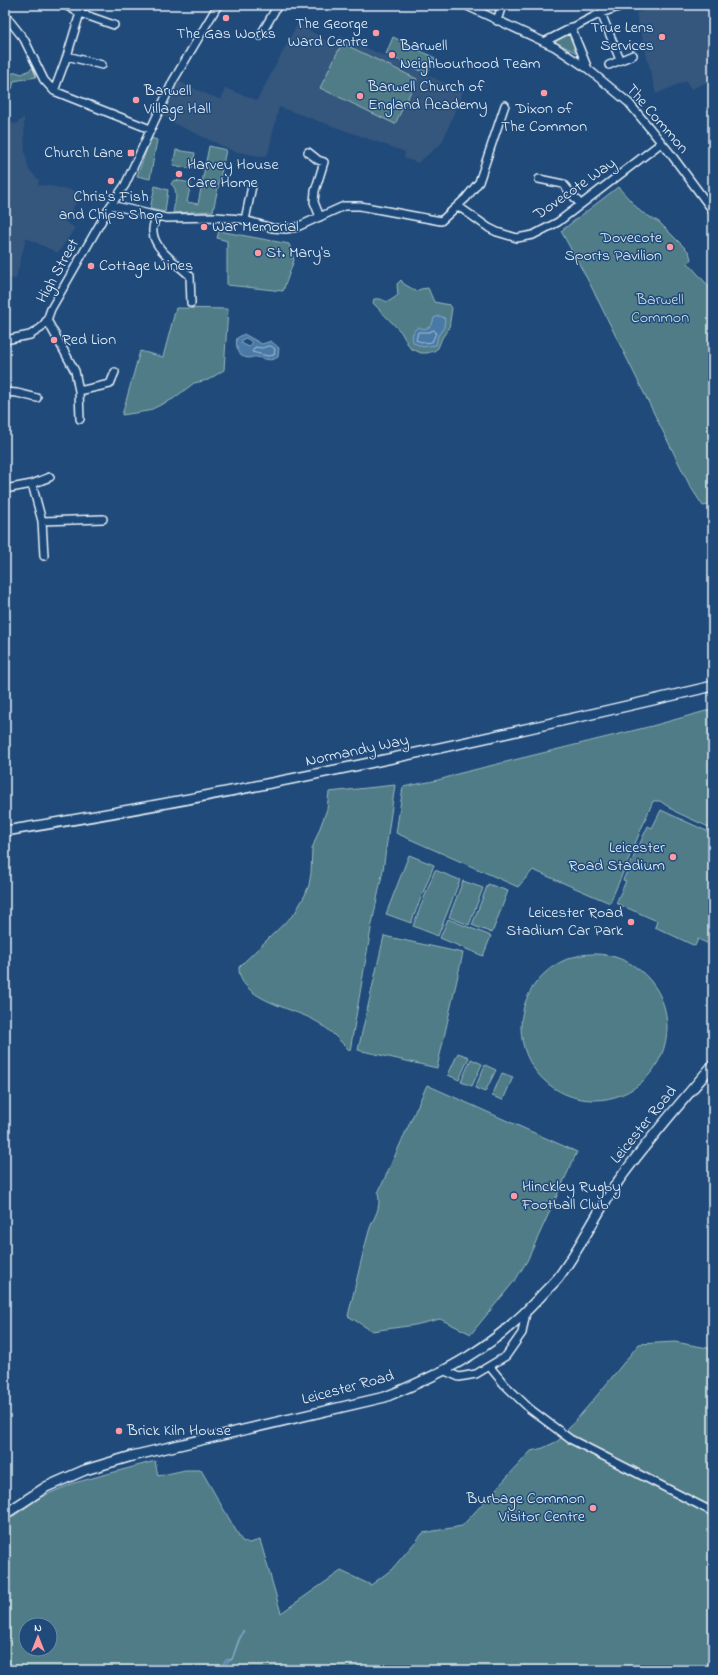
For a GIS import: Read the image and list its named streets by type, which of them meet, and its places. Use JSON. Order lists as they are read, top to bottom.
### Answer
{
  "streets": {
    "main road": ["Normandy Way", "Leicester Road"],
    "street": ["The Common", "Dovecote Way", "High Street"]
  },
  "crossings": [
    ["The Common", "Dovecote Way"]
  ],
  "parks": ["Barwell Common"],
  "places": {
    "other": [
      "The Gas Works",
      "The George Ward Centre",
      "True Lens Services",
      "Barwell Neighbourhood Team",
      "Dixon of The Common",
      "Barwell Church of England Academy",
      "Barwell Village Hall",
      "Harvey House Care Home",
      "Chris's Fish and Chips Shop",
      "War Memorial",
      "Dovecote Sports Pavilion",
      "St. Mary's",
      "Cottage Wines",
      "Red Lion",
      "Leicester Road Stadium",
      "Leicester Road Stadium Car Park",
      "Hinckley Rugby Football Club",
      "Brick Kiln House",
      "Burbage Common Visitor Centre"
    ],
    "transit": ["Church Lane"]
  },
  "north": "top"
}
